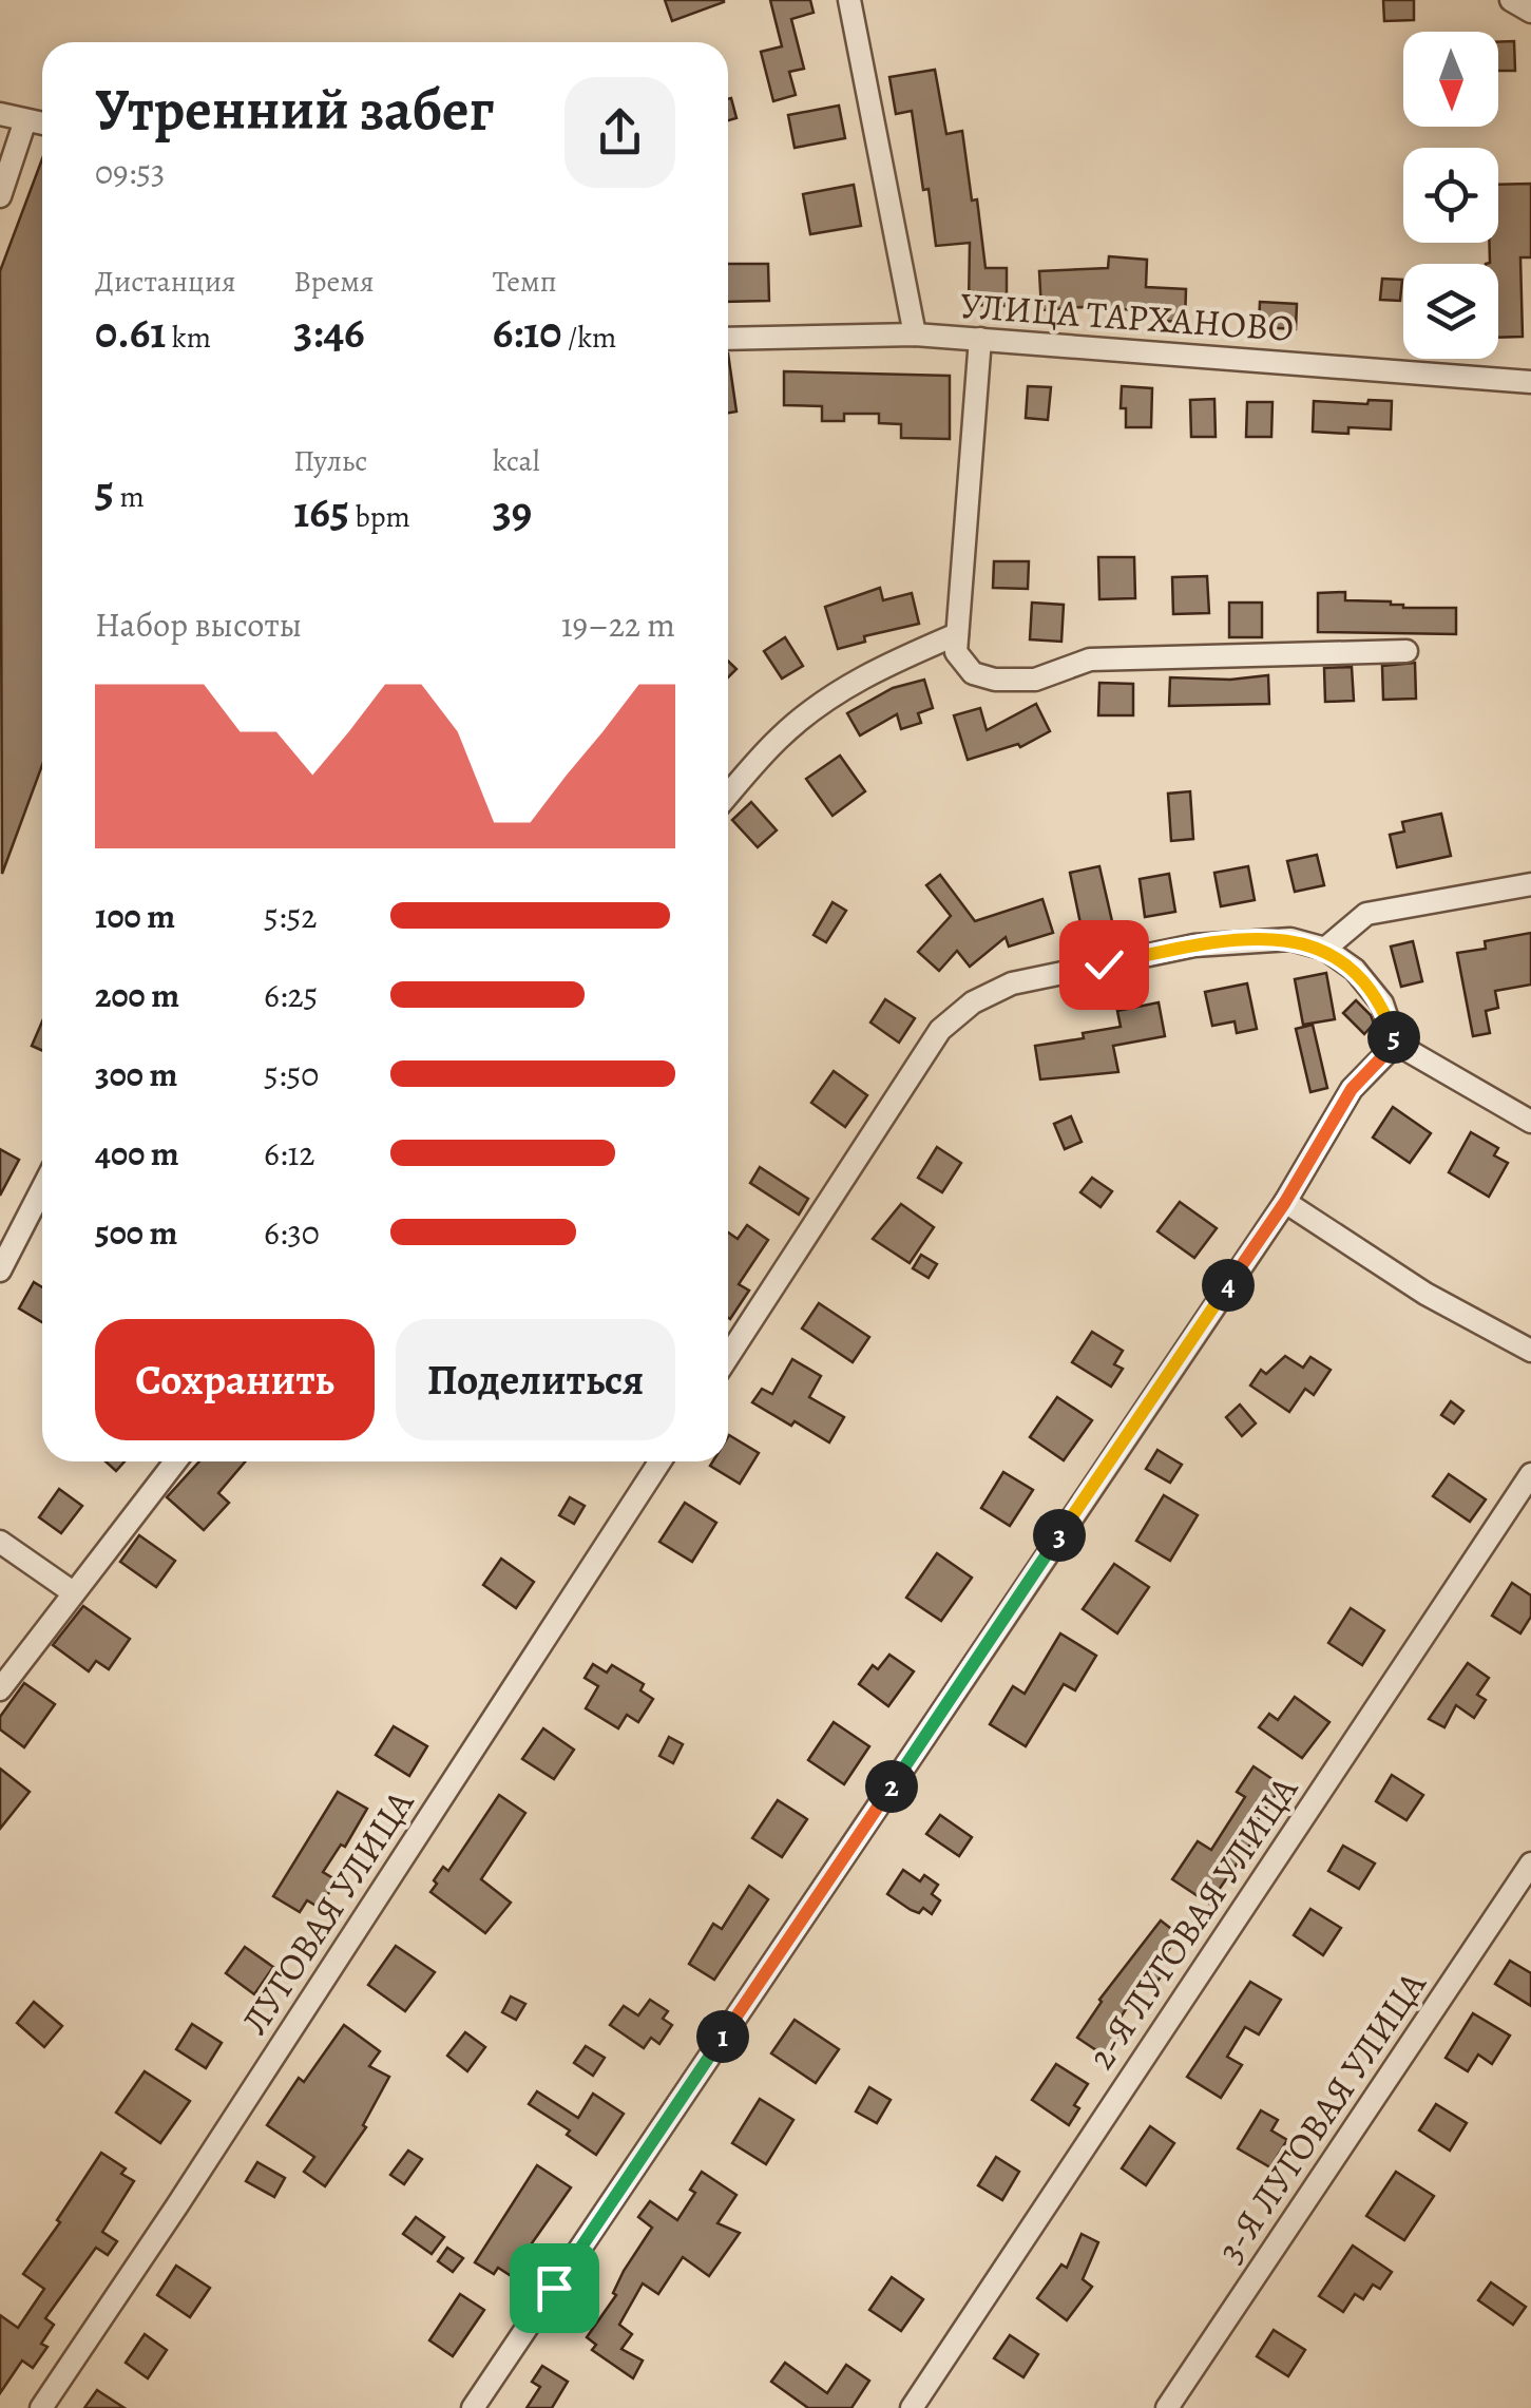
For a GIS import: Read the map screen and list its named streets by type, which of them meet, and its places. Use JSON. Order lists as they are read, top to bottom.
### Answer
{
  "streets": {
    "street": [
      "УЛИЦА ТАРХАНОВО",
      "ЛУГОВАЯ УЛИЦА",
      "2-Я ЛУГОВАЯ УЛИЦА",
      "3-Я ЛУГОВАЯ УЛИЦА"
    ]
  },
  "north": "bottom",
  "page": {
    "heading": ["Утренний забег", "09:53"],
    "stats": [
      ["Дистанция", "0.61 km"],
      ["Время", "3:46"],
      ["Темп", "6:10 /km"],
      ["5 m"],
      ["Пульс", "165 bpm"],
      ["kcal", "39"]
    ],
    "chart": ["Набор высоты", "19–22 m"],
    "list": [
      {
        "name": "100 m",
        "note": "5:52"
      },
      {
        "name": "200 m",
        "note": "6:25"
      },
      {
        "name": "300 m",
        "note": "5:50"
      },
      {
        "name": "400 m",
        "note": "6:12"
      },
      {
        "name": "500 m",
        "note": "6:30"
      }
    ],
    "pins": [
      "5",
      "4",
      "3",
      "2",
      "1"
    ],
    "buttons": ["Сохранить", "Поделиться"]
  }
}
